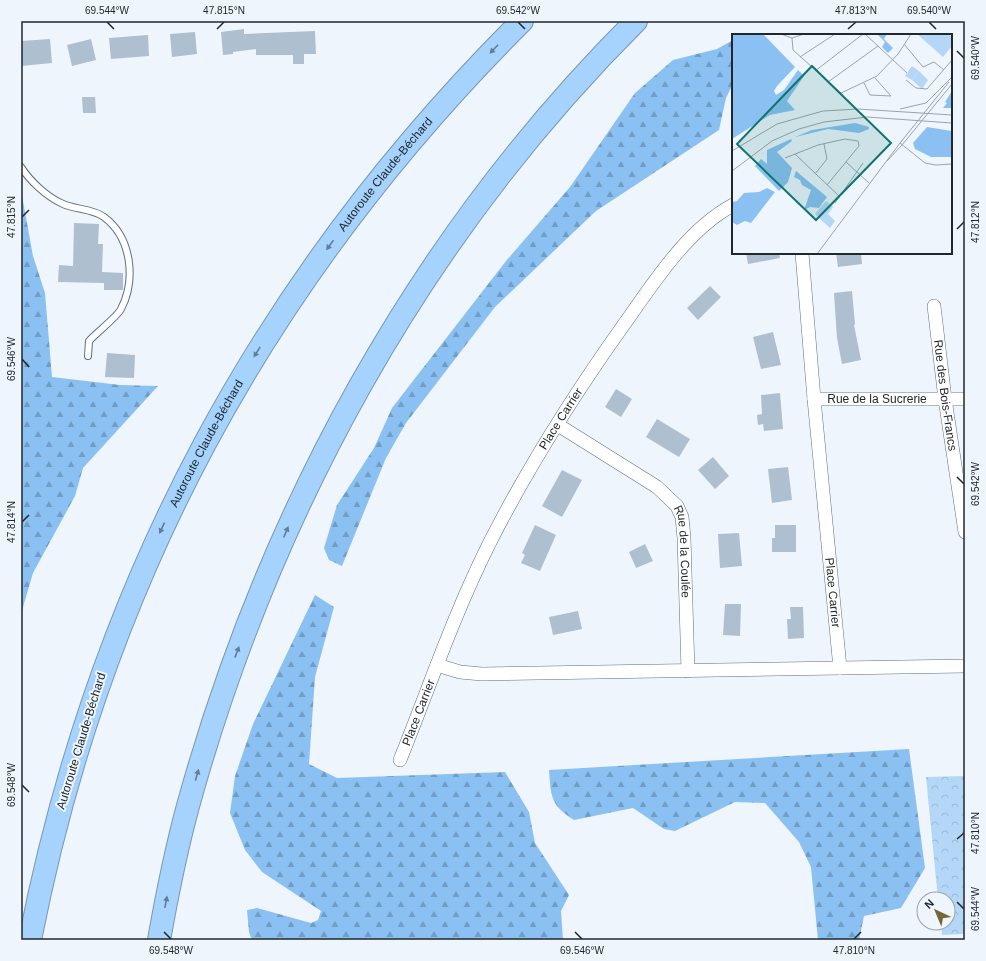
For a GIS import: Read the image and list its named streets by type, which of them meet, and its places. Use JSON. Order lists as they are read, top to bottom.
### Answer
{
  "streets": {
    "highway": ["Autoroute Claude-Béchard"],
    "street": [
      "Rue des Bois-Francs",
      "Rue de la Sucrerie",
      "Place Carrier",
      "Rue de la Coulée"
    ]
  },
  "crossings": [
    ["Rue des Bois-Francs", "Rue de la Sucrerie"],
    ["Rue de la Sucrerie", "Place Carrier"],
    ["Place Carrier", "Rue de la Coulée"]
  ],
  "north": "top left",
  "coordinates": [
    "69.544°W",
    "47.815°N",
    "69.542°W",
    "47.813°N",
    "69.540°W",
    "47.812°N",
    "69.546°W",
    "47.814°N",
    "69.548°W",
    "47.810°N"
  ]
}
